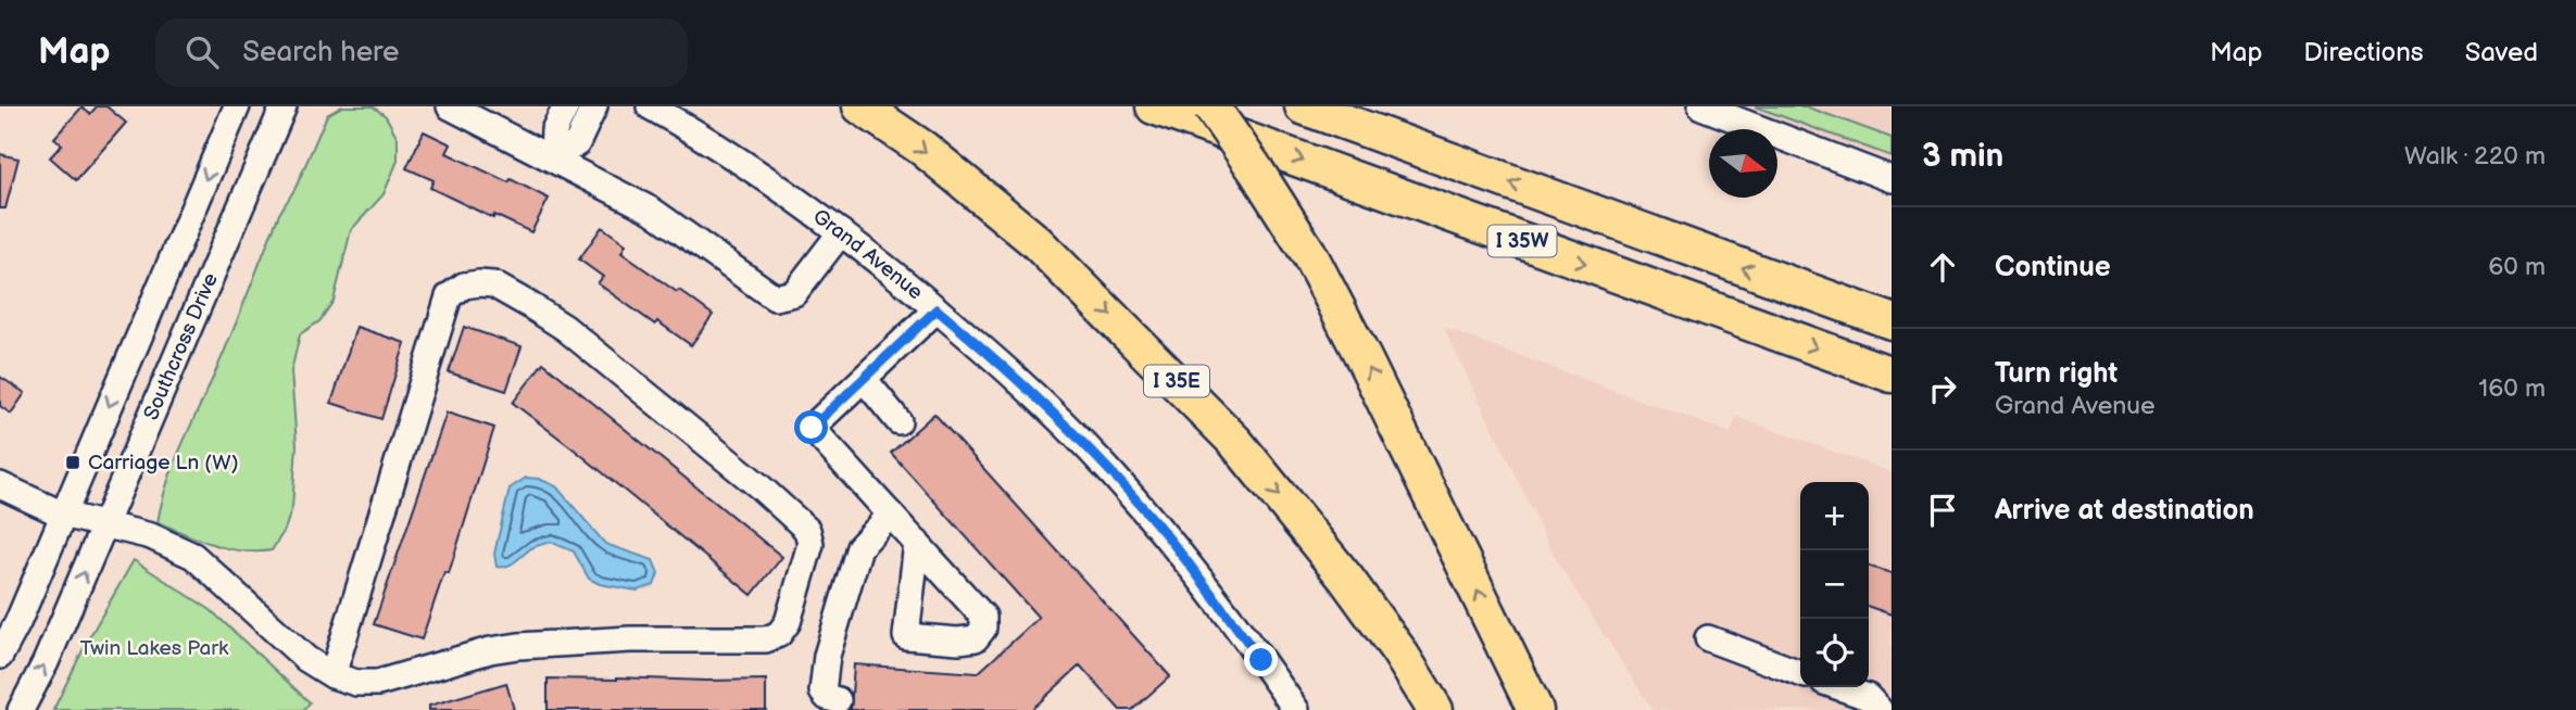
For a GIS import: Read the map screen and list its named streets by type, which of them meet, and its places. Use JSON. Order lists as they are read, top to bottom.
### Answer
{
  "streets": {
    "highway": ["I 35W", "I 35E"],
    "street": ["Grand Avenue", "Southcross Drive"]
  },
  "parks": ["Twin Lakes Park"],
  "places": {
    "transit": ["Carriage Ln (W)"]
  },
  "north": "right",
  "page": {
    "header": "Map",
    "search": "Search here",
    "nav": ["Map", "Directions", "Saved"],
    "heading": ["3 min", "Walk · 220 m"],
    "list": [
      ["Continue", "60 m"],
      ["Turn right", "Grand Avenue", "160 m"],
      "Arrive at destination"
    ],
    "map_buttons": ["+", "−"]
  }
}
